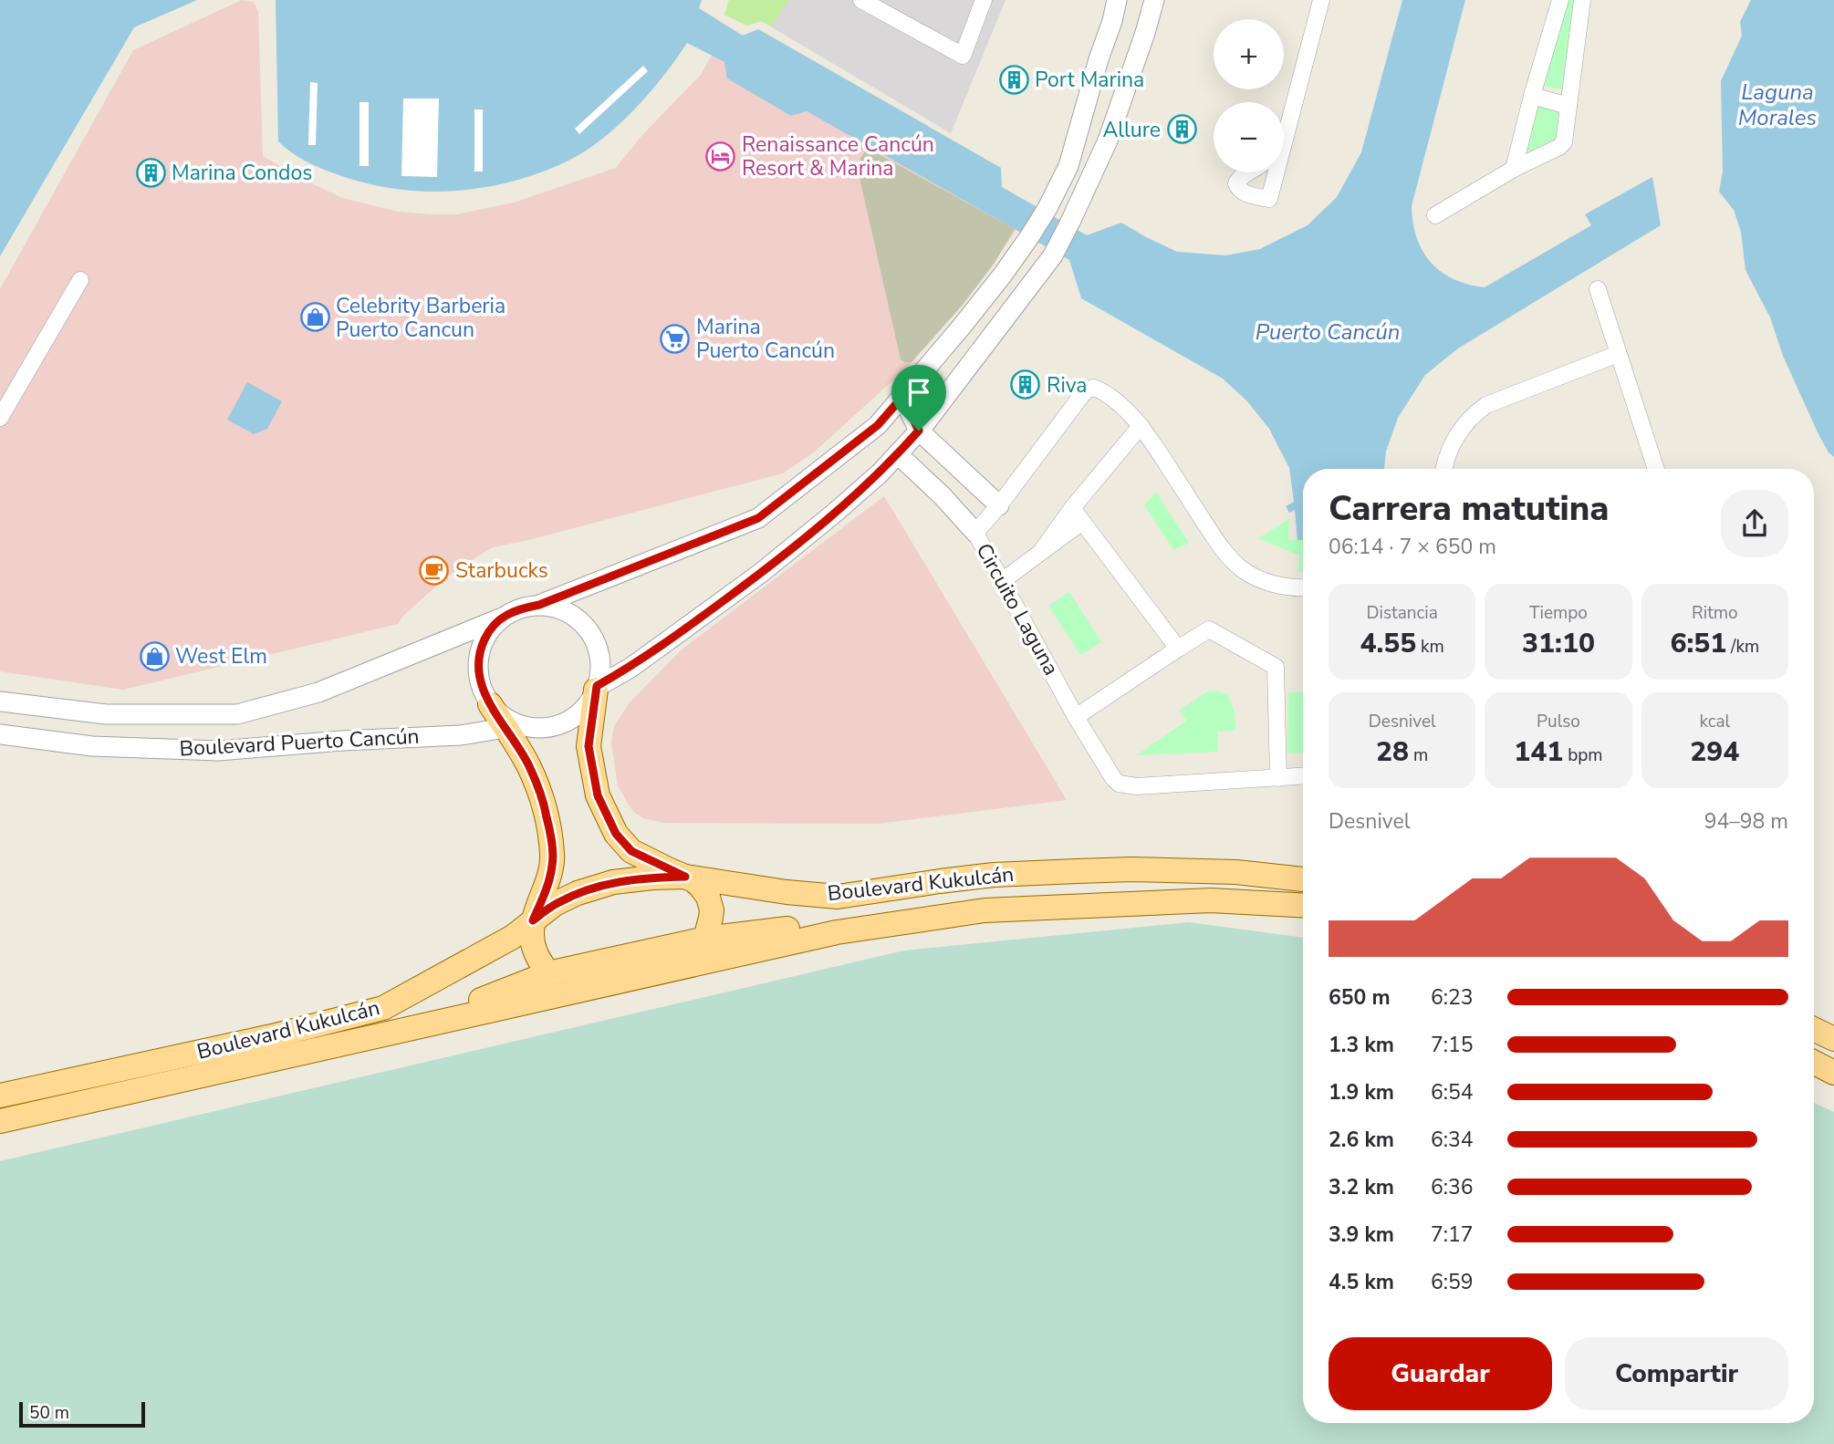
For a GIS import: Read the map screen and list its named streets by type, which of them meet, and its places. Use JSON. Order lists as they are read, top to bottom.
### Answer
{
  "streets": {
    "main road": ["Boulevard Kukulcán"],
    "street": ["Circuito Laguna", "Boulevard Puerto Cancún"]
  },
  "water": ["Laguna Morales", "Puerto Cancún"],
  "places": {
    "building": [
      "Port Marina",
      "Allure",
      "Marina Condos",
      "Riva"
    ],
    "hotel": ["Renaissance Cancún Resort & Marina"],
    "shop": ["Celebrity Barberia Puerto Cancun", "West Elm"],
    "supermarket": ["Marina Puerto Cancún"],
    "cafe": ["Starbucks"]
  },
  "scale_bar": "50 m",
  "page": {
    "map_buttons": ["+", "−"],
    "heading": ["Carrera matutina", "06:14 · 7 × 650 m"],
    "stats": [
      ["Distancia", "4.55 km"],
      ["Tiempo", "31:10"],
      ["Ritmo", "6:51 /km"],
      ["Desnivel", "28 m"],
      ["Pulso", "141 bpm"],
      ["kcal", "294"]
    ],
    "chart": ["Desnivel", "94–98 m"],
    "list": [
      {
        "name": "650 m",
        "note": "6:23"
      },
      {
        "name": "1.3 km",
        "note": "7:15"
      },
      {
        "name": "1.9 km",
        "note": "6:54"
      },
      {
        "name": "2.6 km",
        "note": "6:34"
      },
      {
        "name": "3.2 km",
        "note": "6:36"
      },
      {
        "name": "3.9 km",
        "note": "7:17"
      },
      {
        "name": "4.5 km",
        "note": "6:59"
      }
    ],
    "buttons": ["Guardar", "Compartir"],
    "scale": "50 m"
  }
}
